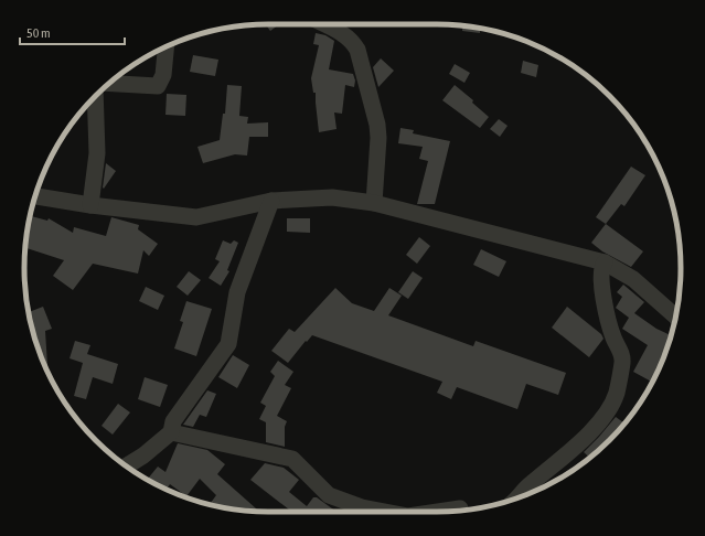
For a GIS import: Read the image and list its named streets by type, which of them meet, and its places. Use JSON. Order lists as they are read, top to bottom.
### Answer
{
  "scale_bar": "50 m"
}
